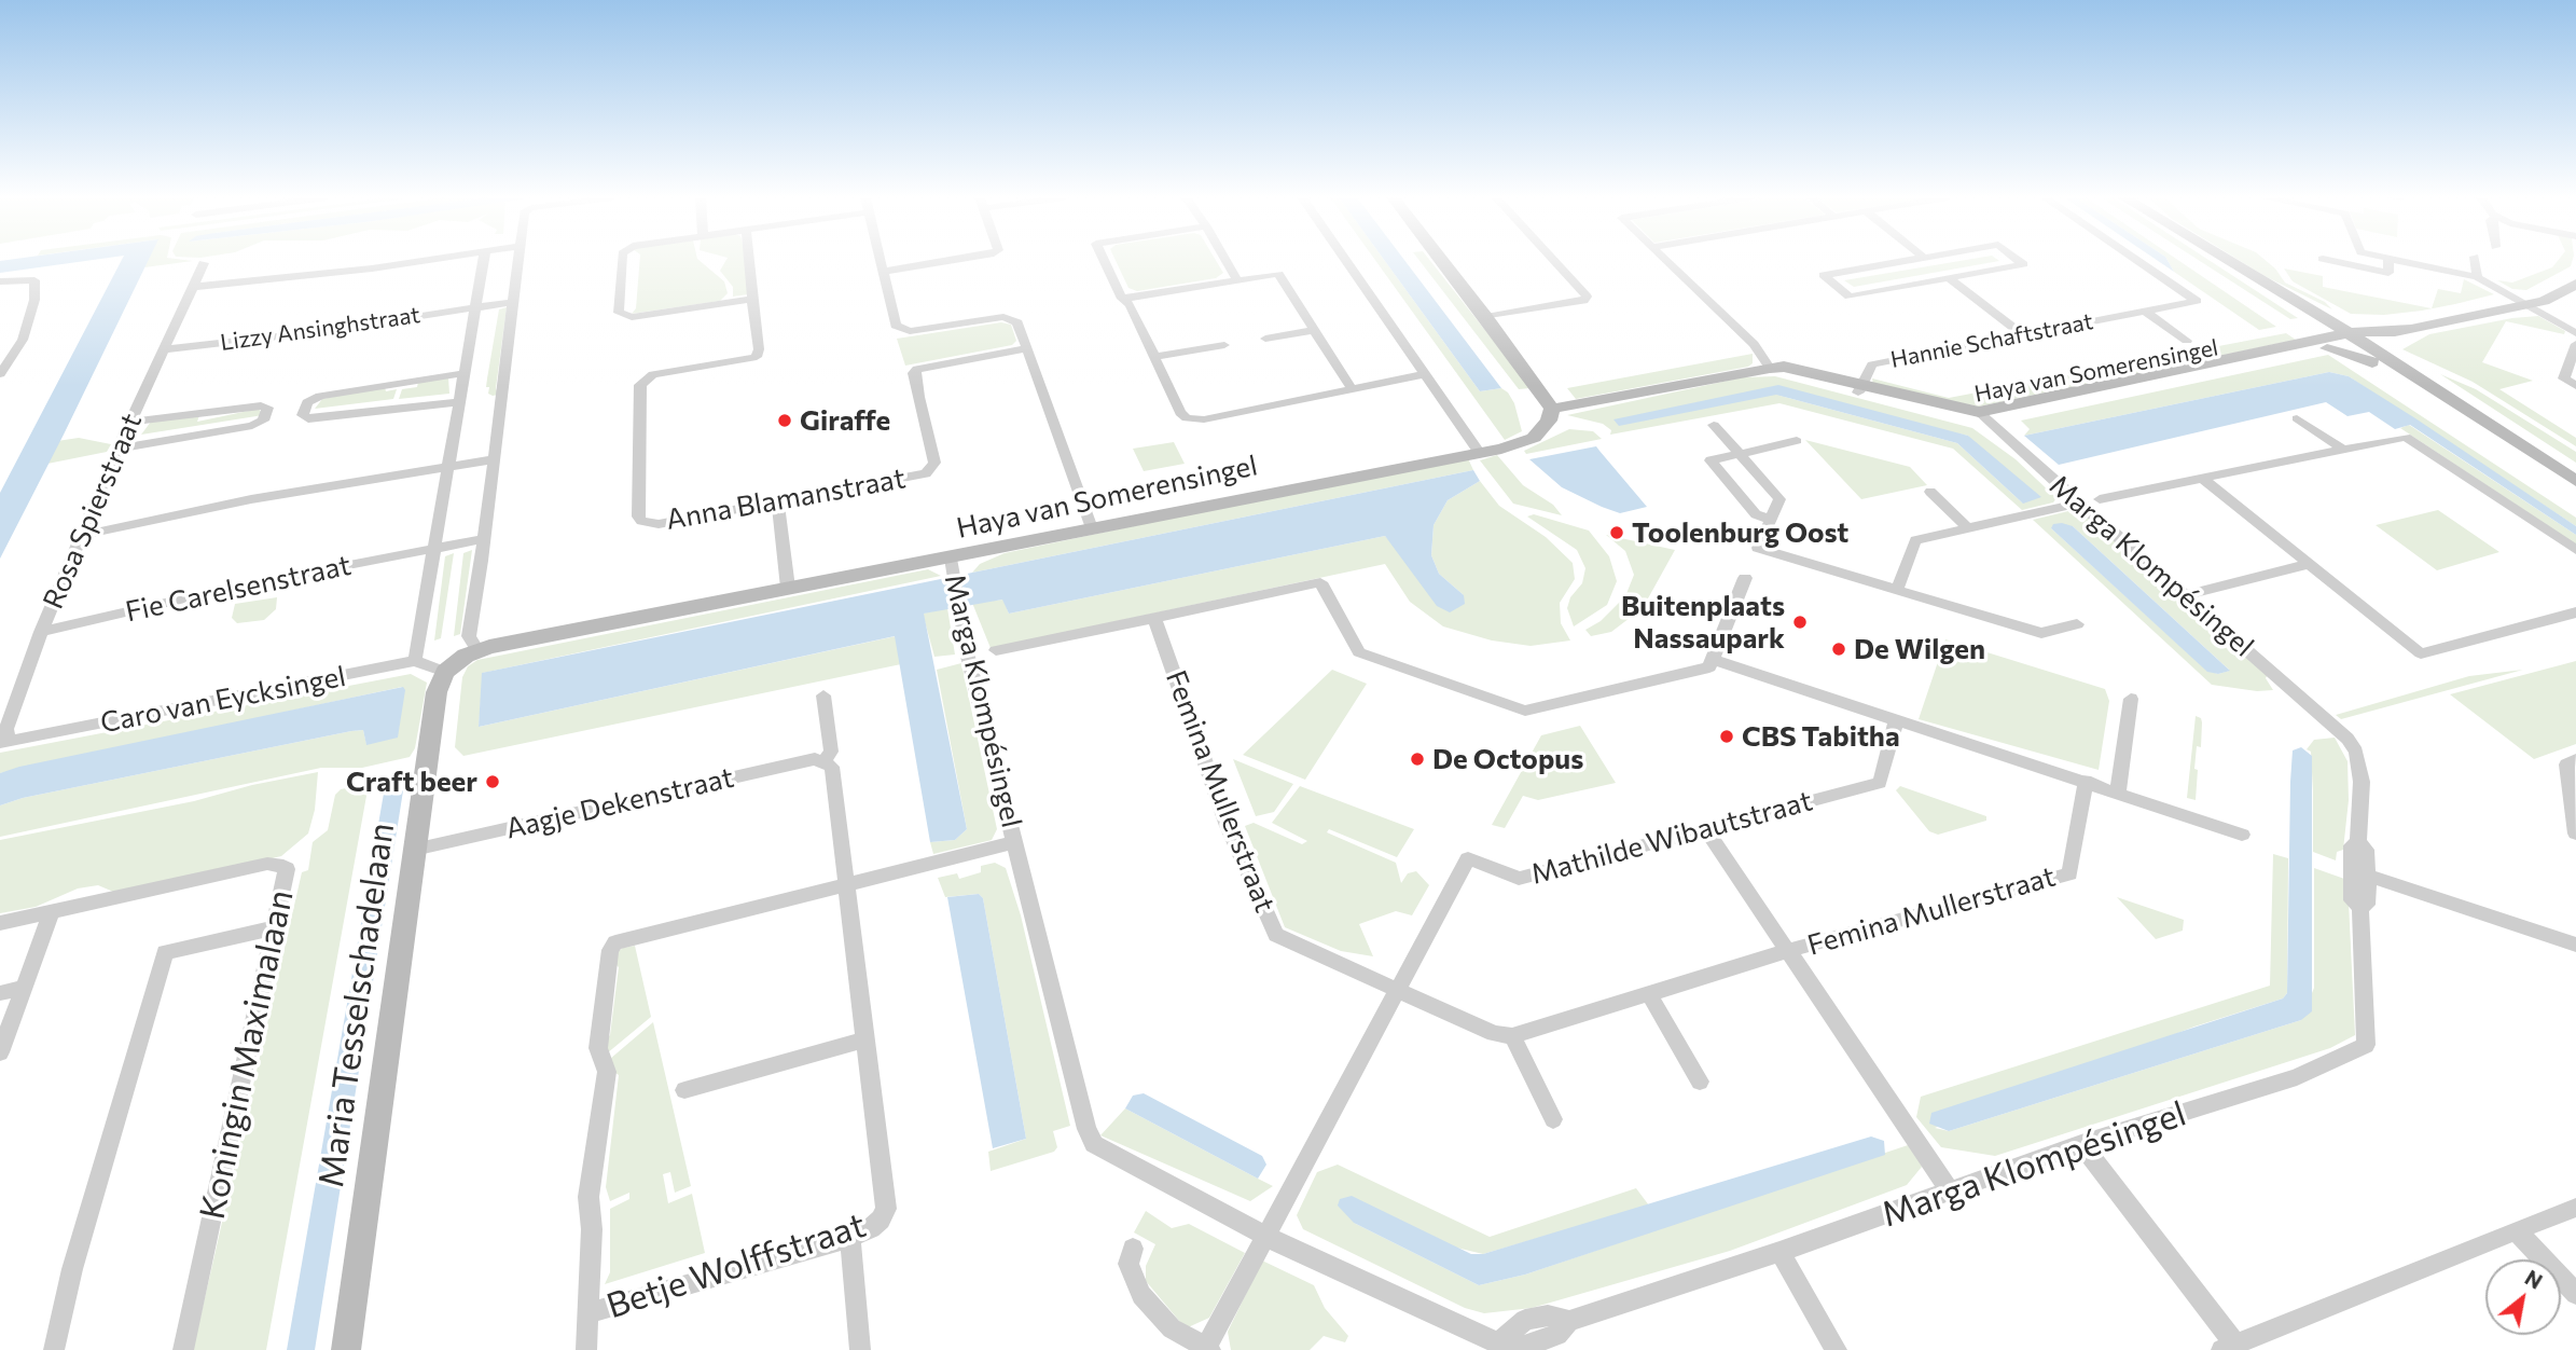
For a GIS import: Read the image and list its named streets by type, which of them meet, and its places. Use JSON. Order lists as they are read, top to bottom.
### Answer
{
  "streets": {
    "street": [
      "Lizzy Ansinghstraat",
      "Hannie Schaftstraat",
      "Haya van Somerensingel",
      "Anna Blamanstraat",
      "Rosa Spierstraat",
      "Marga Klompésingel",
      "Fie Carelsenstraat",
      "Caro van Eycksingel",
      "Femina Mullerstraat",
      "Aagje Dekenstraat",
      "Mathilde Wibautstraat",
      "Maria Tesselschadelaan",
      "Koningin Maximalaan",
      "Betje Wolffstraat"
    ]
  },
  "crossings": [
    ["Lizzy Ansinghstraat", "Rosa Spierstraat"],
    ["Hannie Schaftstraat", "Haya van Somerensingel"],
    ["Haya van Somerensingel", "Marga Klompésingel"],
    ["Haya van Somerensingel", "Maria Tesselschadelaan"],
    ["Rosa Spierstraat", "Fie Carelsenstraat"],
    ["Rosa Spierstraat", "Caro van Eycksingel"],
    ["Marga Klompésingel", "Femina Mullerstraat"],
    ["Marga Klompésingel", "Mathilde Wibautstraat"],
    ["Marga Klompésingel", "Betje Wolffstraat"],
    ["Femina Mullerstraat", "Mathilde Wibautstraat"],
    ["Aagje Dekenstraat", "Maria Tesselschadelaan"]
  ],
  "places": [
    "Giraffe",
    "Toolenburg Oost",
    "Buitenplaats Nassaupark",
    "De Wilgen",
    "CBS Tabitha",
    "De Octopus",
    "Craft beer"
  ],
  "north": "top right"
}
